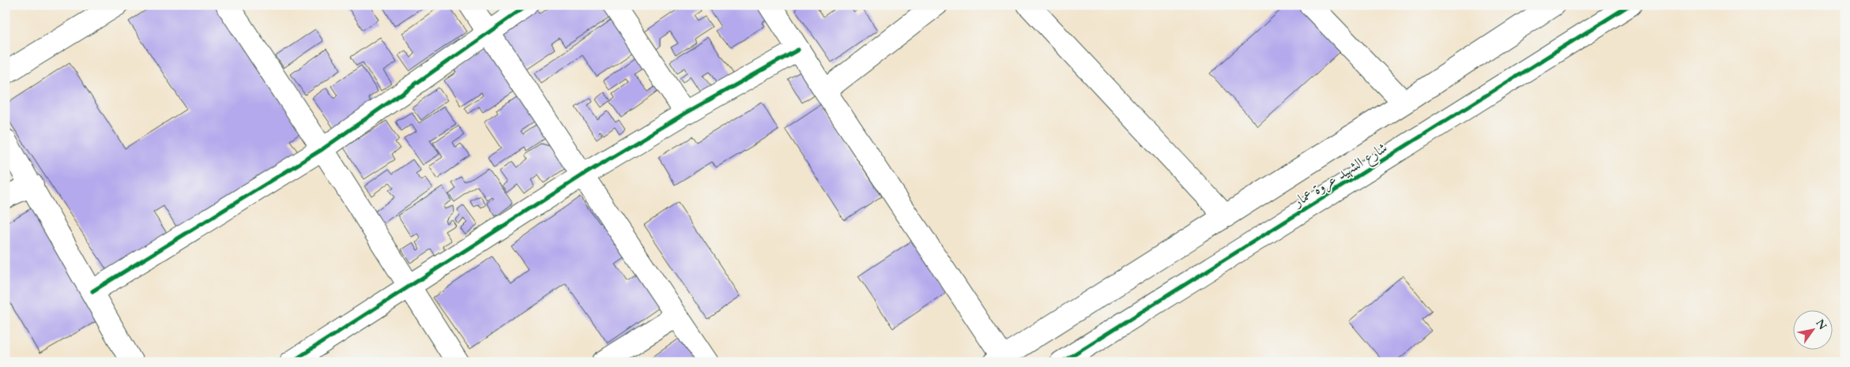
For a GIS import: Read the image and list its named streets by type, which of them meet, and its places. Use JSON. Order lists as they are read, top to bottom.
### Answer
{
  "streets": {
    "street": ["شارع الشهيد عروة عمار"]
  },
  "north": "top right"
}
